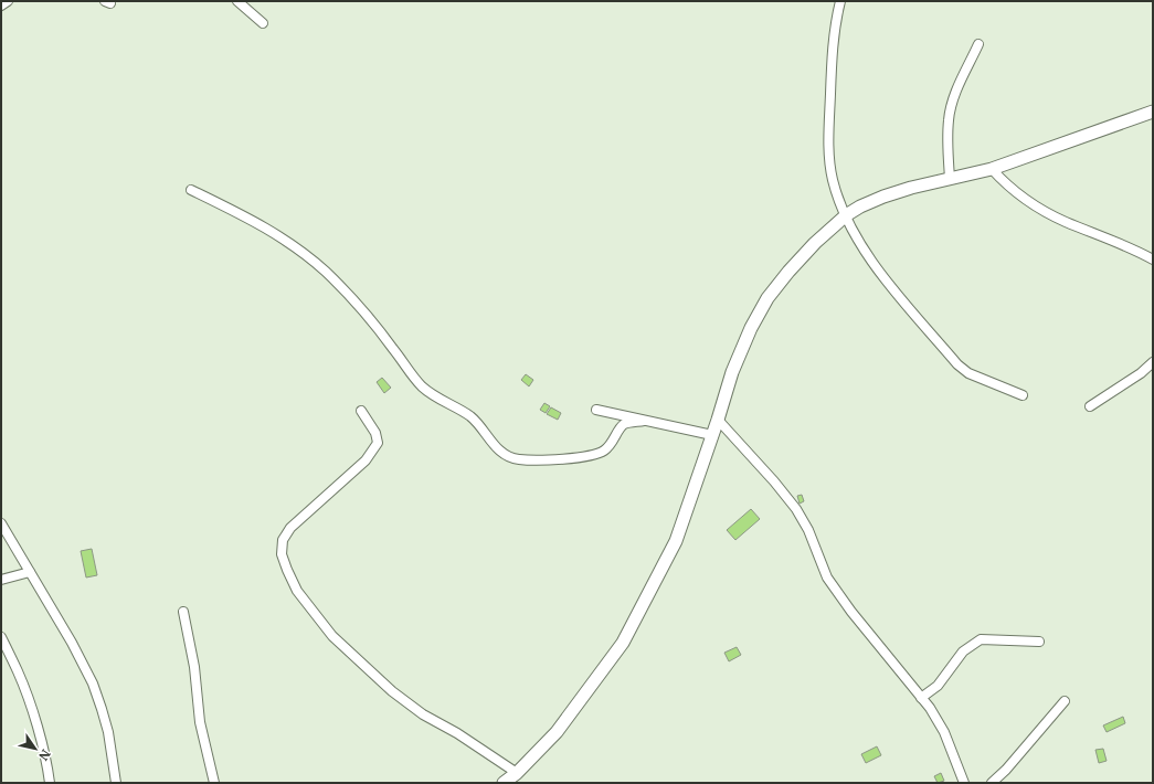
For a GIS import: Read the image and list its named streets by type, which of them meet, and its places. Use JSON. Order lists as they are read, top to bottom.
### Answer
{
  "north": "bottom right"
}
